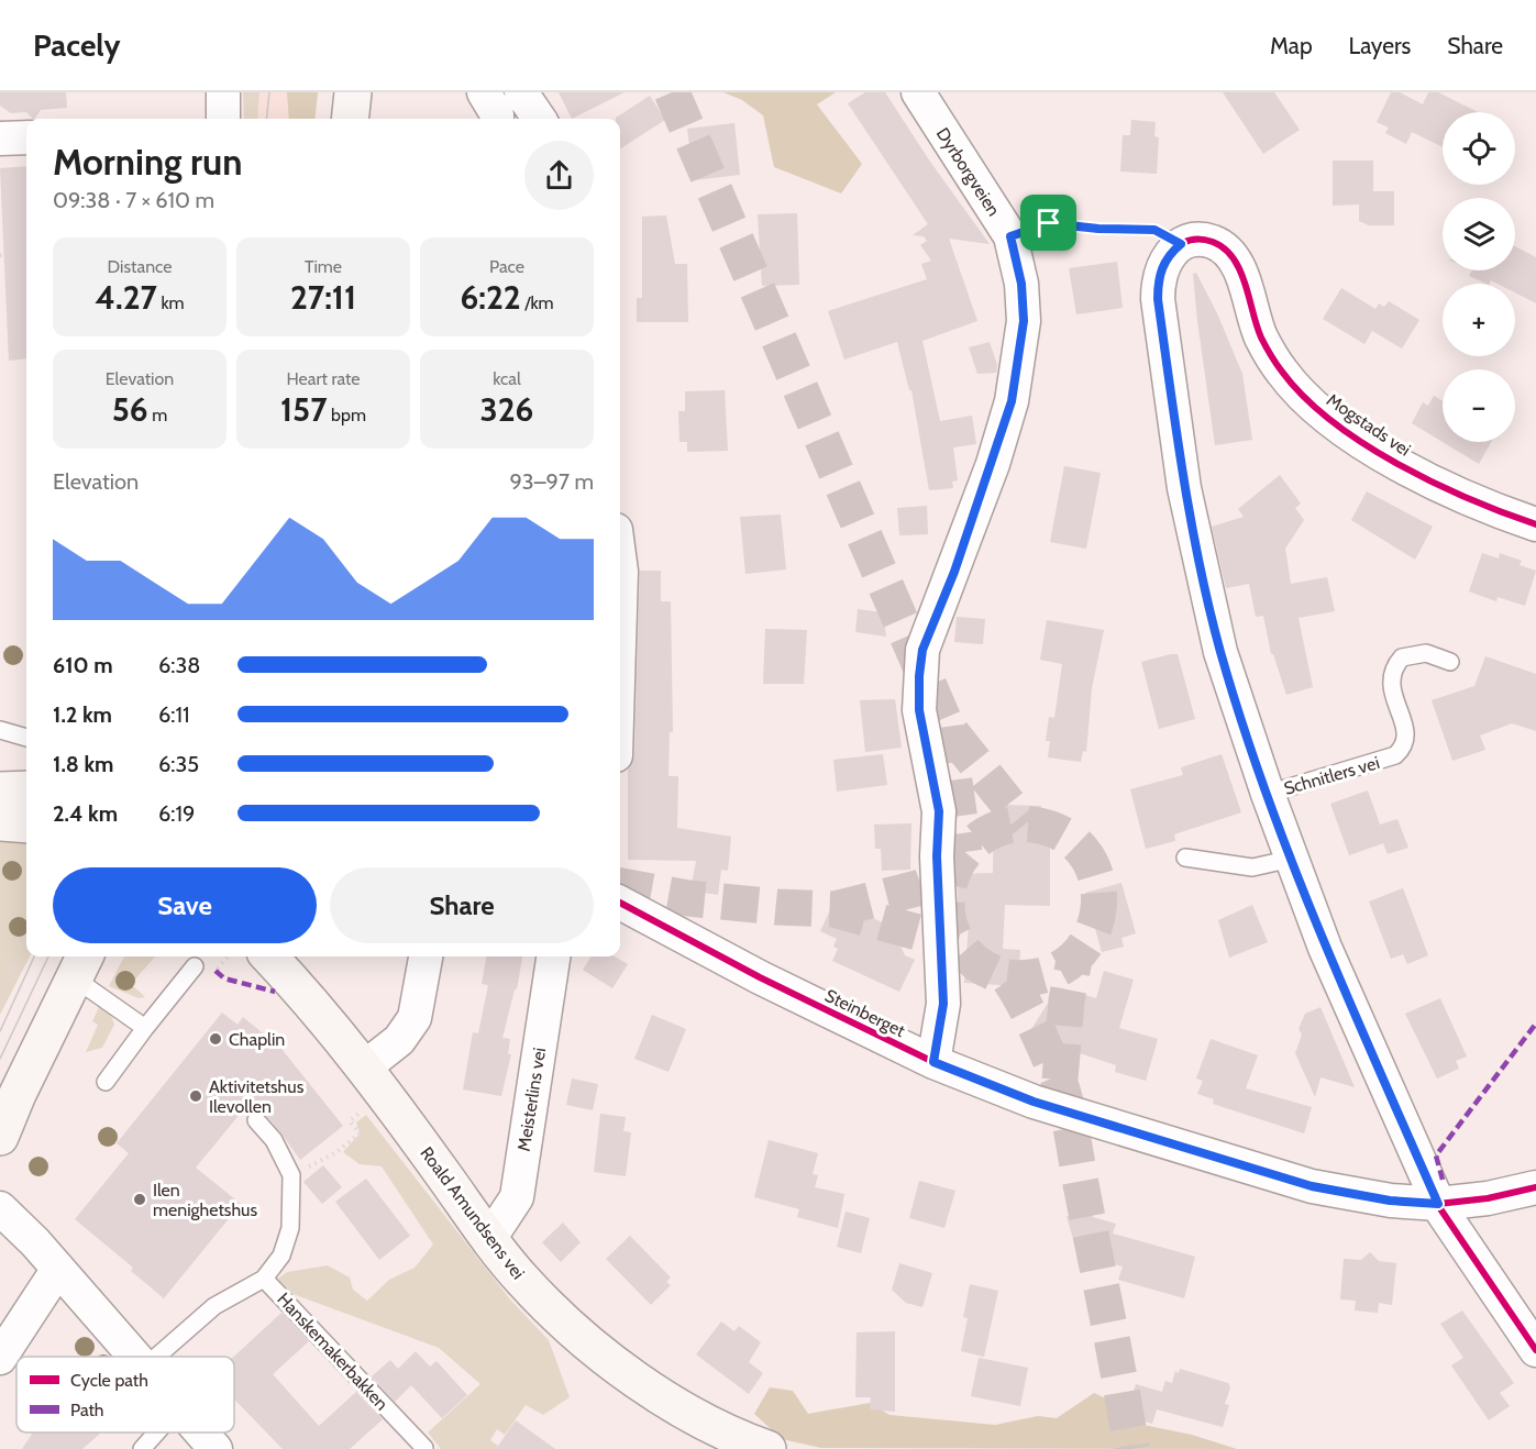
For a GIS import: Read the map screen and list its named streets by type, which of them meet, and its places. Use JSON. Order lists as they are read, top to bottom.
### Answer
{
  "streets": {
    "street": [
      "Dyrborgveien",
      "Mogstads vei",
      "Schnitlers vei",
      "Steinberget",
      "Meisterlins vei",
      "Roald Amundsens vei"
    ],
    "lane": ["Hanskemakerbakken"]
  },
  "crossings": [
    ["Dyrborgveien", "Steinberget"],
    ["Mogstads vei", "Schnitlers vei"],
    ["Schnitlers vei", "Steinberget"],
    ["Meisterlins vei", "Roald Amundsens vei"]
  ],
  "places": ["Chaplin", "Aktivitetshus Ilevollen", "Ilen menighetshus"],
  "legend": ["Cycle path", "Path"],
  "page": {
    "header": "Pacely",
    "nav": ["Map", "Layers", "Share"],
    "map_buttons": ["+", "−"],
    "heading": ["Morning run", "09:38 · 7 × 610 m"],
    "stats": [
      ["Distance", "4.27 km"],
      ["Time", "27:11"],
      ["Pace", "6:22 /km"],
      ["Elevation", "56 m"],
      ["Heart rate", "157 bpm"],
      ["kcal", "326"]
    ],
    "chart": ["Elevation", "93–97 m"],
    "list": [
      {
        "name": "610 m",
        "note": "6:38"
      },
      {
        "name": "1.2 km",
        "note": "6:11"
      },
      {
        "name": "1.8 km",
        "note": "6:35"
      },
      {
        "name": "2.4 km",
        "note": "6:19"
      }
    ],
    "buttons": ["Save", "Share"]
  }
}
